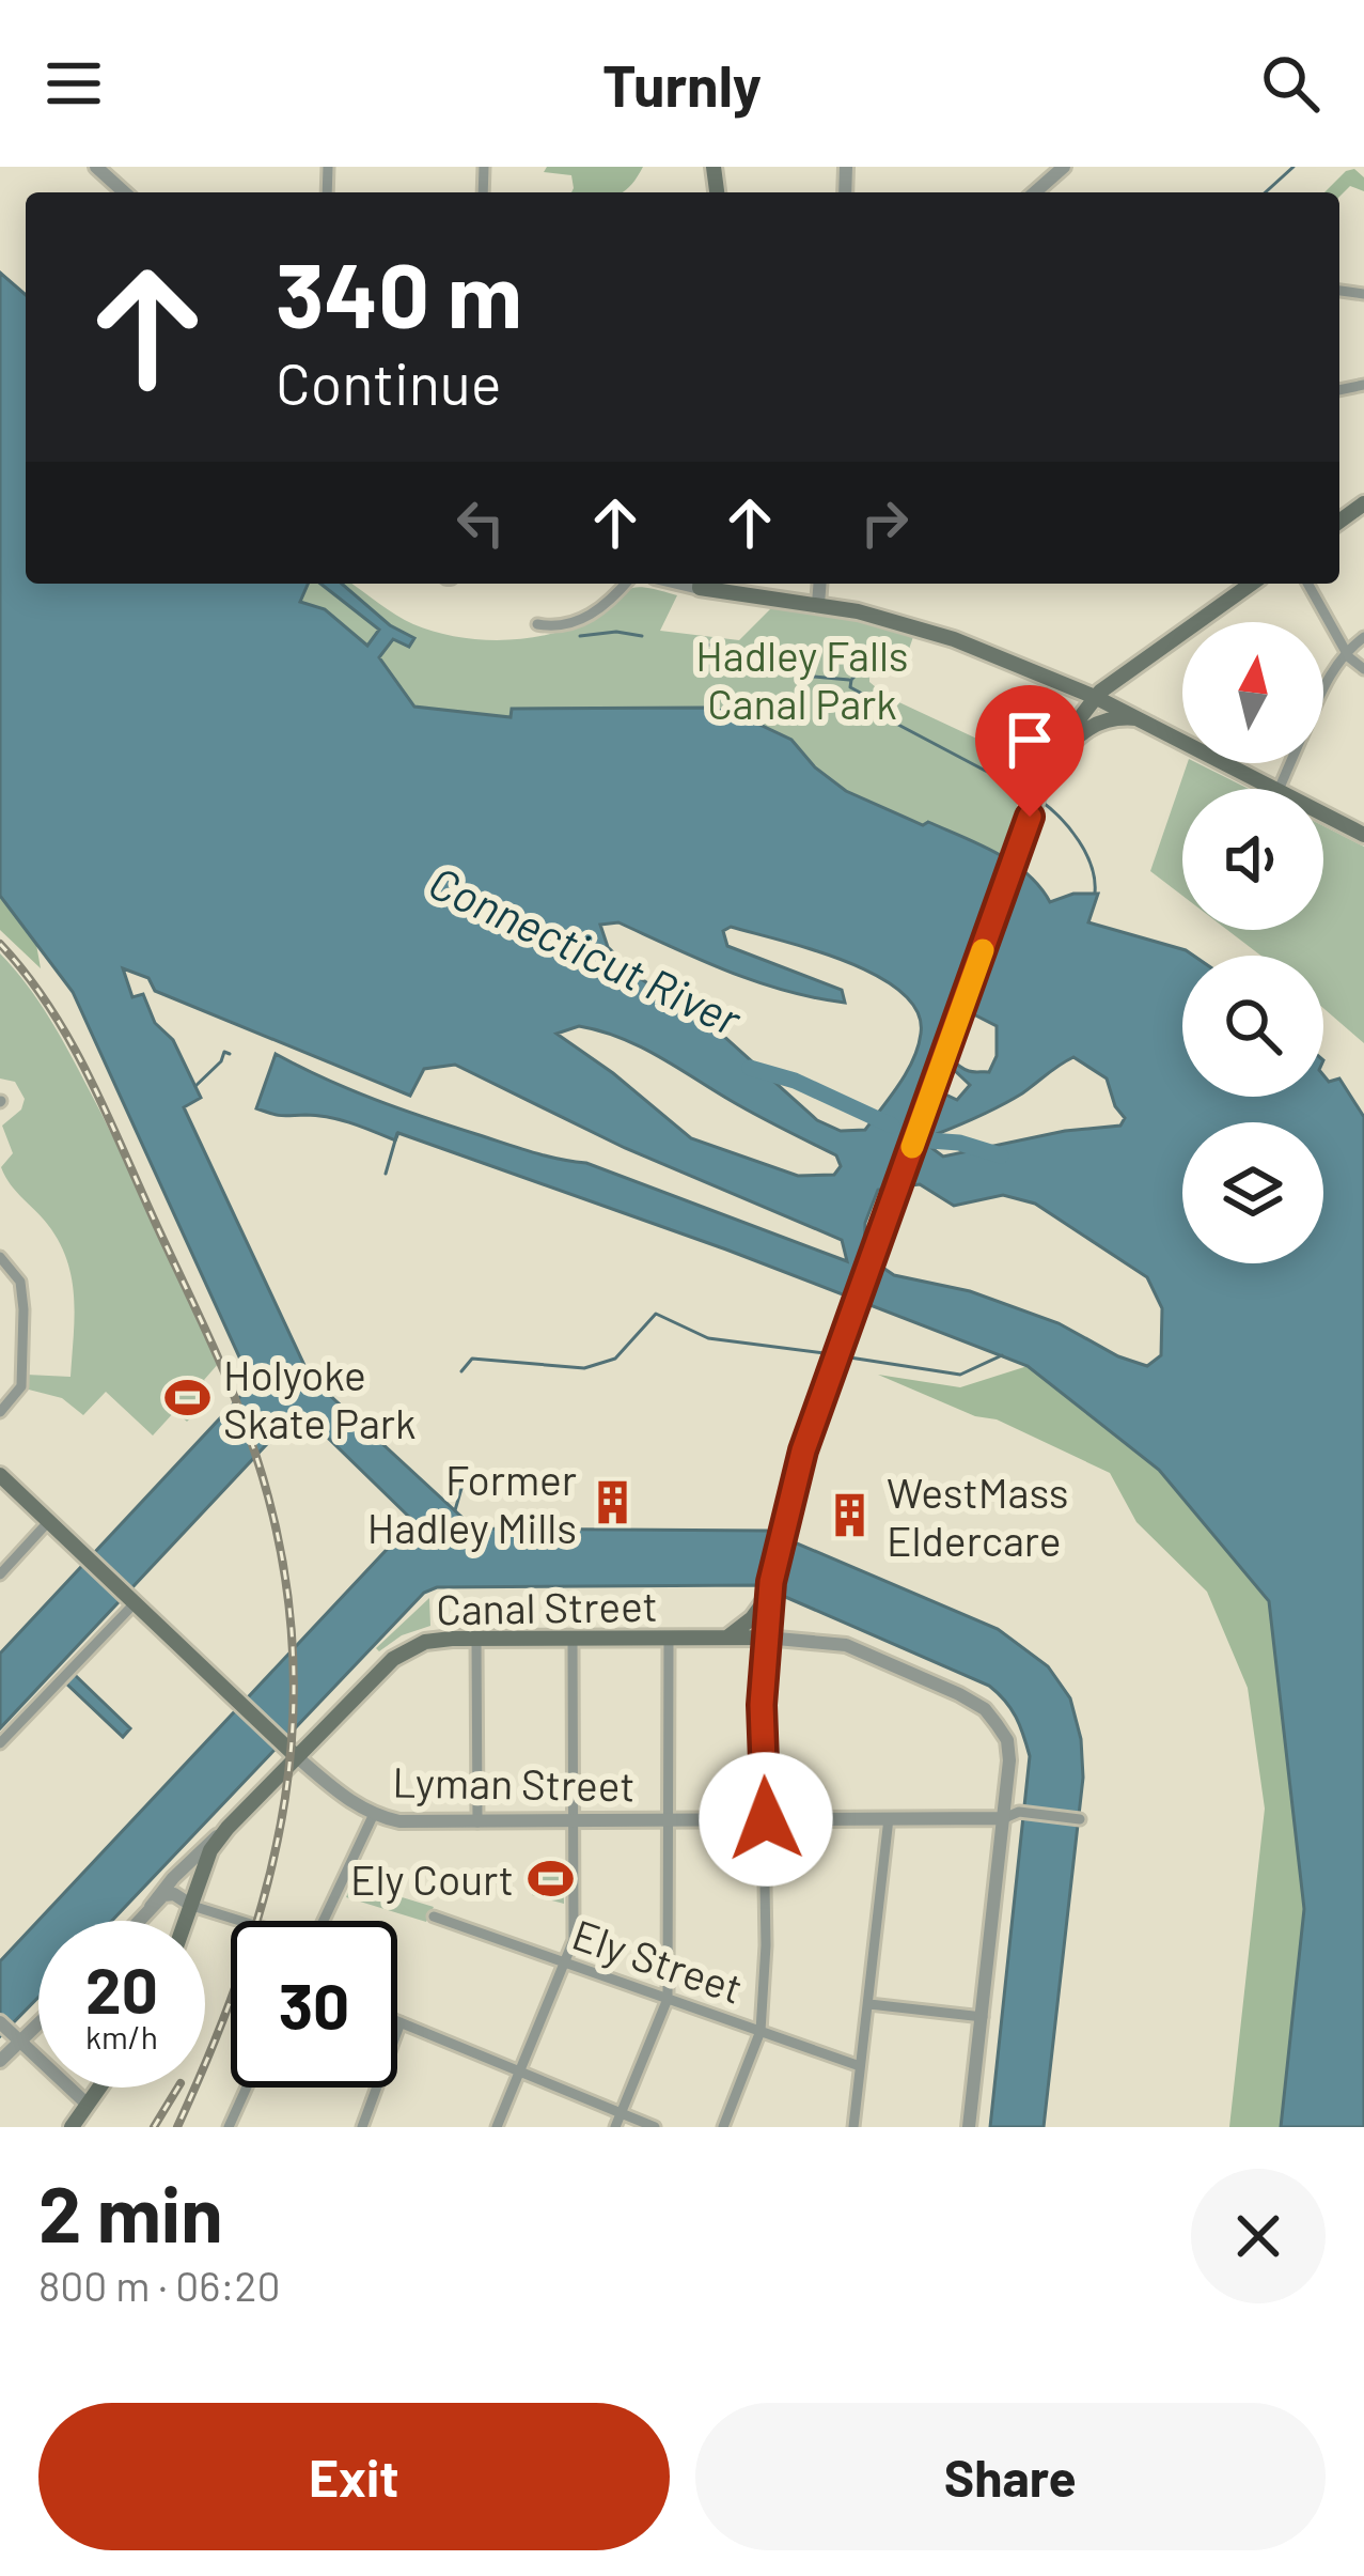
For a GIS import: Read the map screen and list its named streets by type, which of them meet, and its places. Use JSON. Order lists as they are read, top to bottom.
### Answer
{
  "streets": {
    "main road": ["Canal Street", "Lyman Street"],
    "street": ["Ely Street"]
  },
  "crossings": [
    ["Canal Street", "Lyman Street"]
  ],
  "water": ["Connecticut River"],
  "parks": ["Hadley Falls Canal Park"],
  "places": {
    "sports": ["Holyoke Skate Park", "Ely Court"],
    "building": ["Former Hadley Mills", "WestMass Eldercare"]
  },
  "north": "top",
  "page": {
    "header": "Turnly",
    "turn": ["340 m", "Continue"],
    "speed": "20 km/h",
    "limit": "30",
    "heading": ["2 min", "800 m · 06:20"],
    "buttons": ["Exit", "Share"]
  }
}
